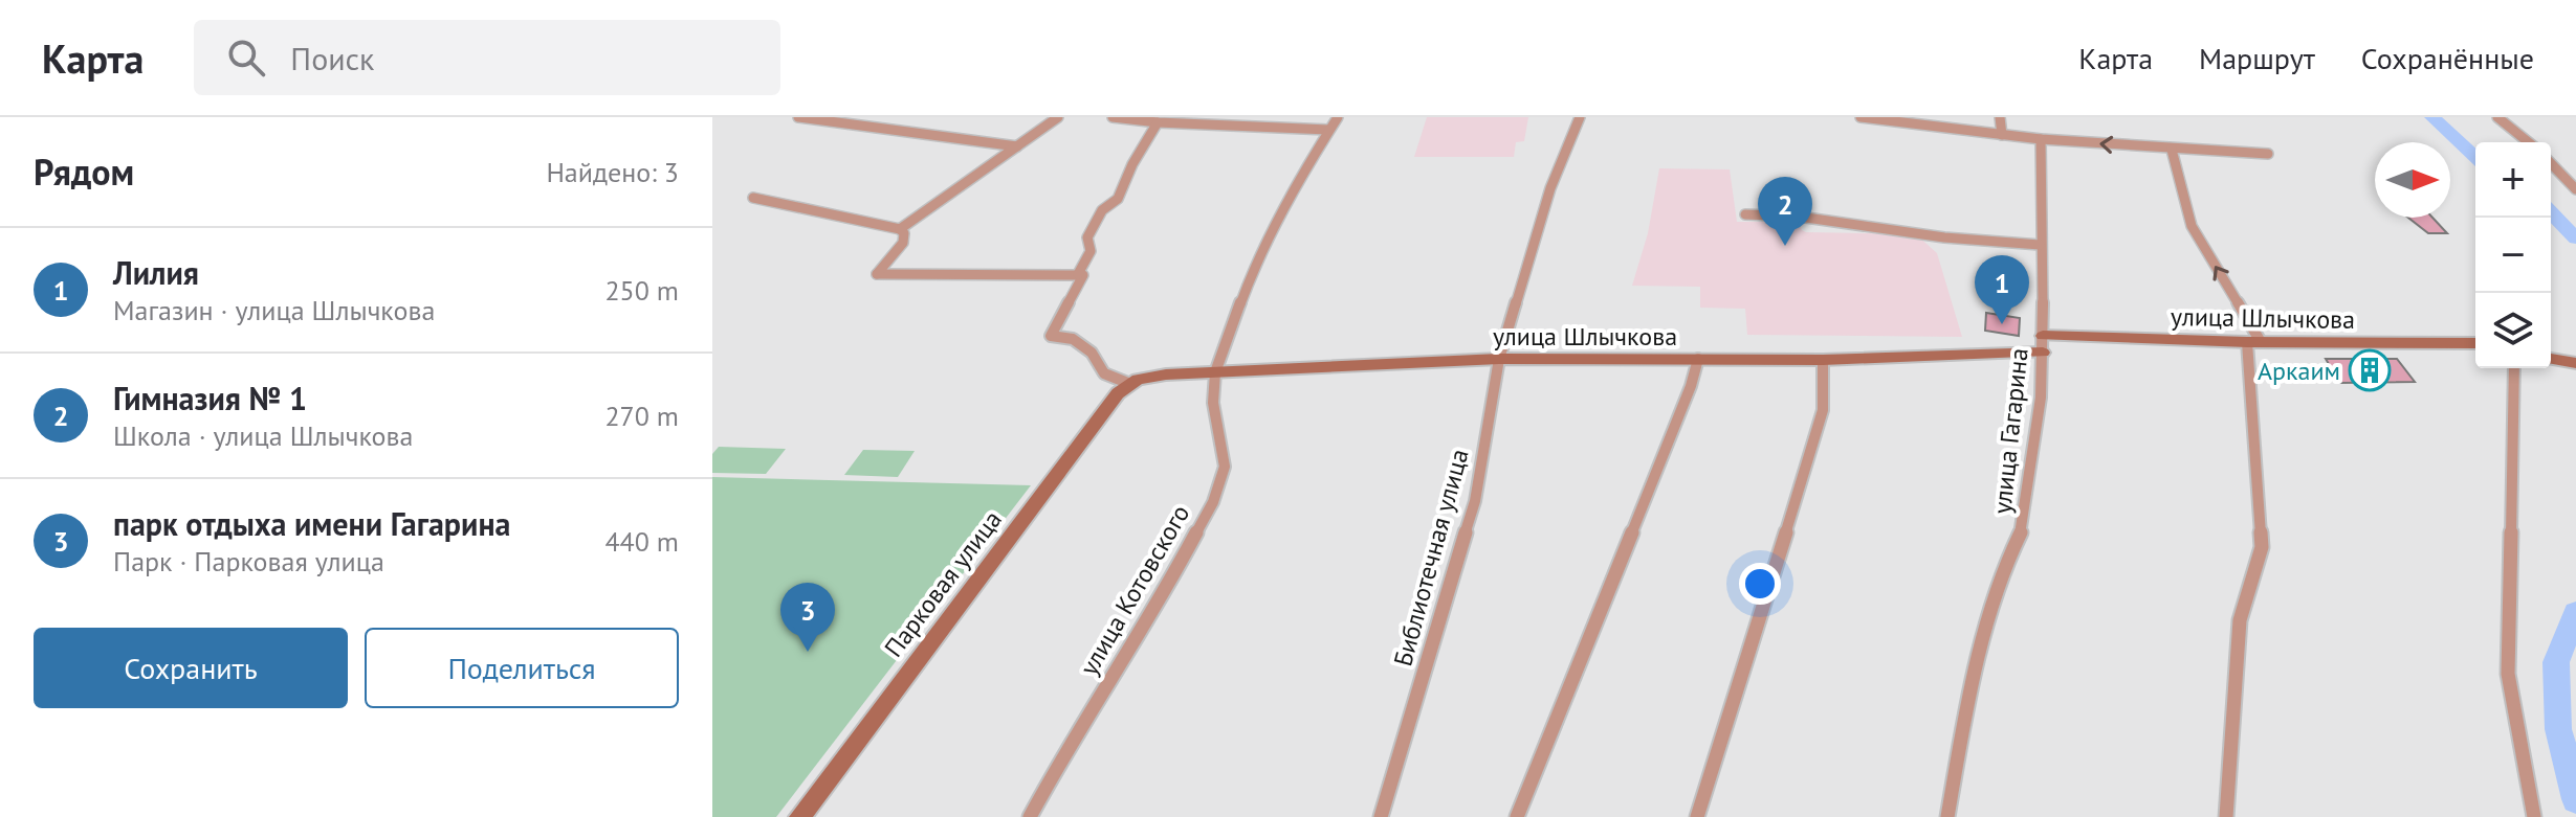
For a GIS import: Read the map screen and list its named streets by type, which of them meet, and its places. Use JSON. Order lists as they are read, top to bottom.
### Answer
{
  "streets": {
    "street": [
      "улица Шлычкова",
      "улица Гагарина",
      "Библиотечная улица",
      "Парковая улица",
      "улица Котовского"
    ]
  },
  "crossings": [
    ["улица Шлычкова", "улица Гагарина"],
    ["улица Шлычкова", "Библиотечная улица"],
    ["улица Шлычкова", "Парковая улица"],
    ["улица Шлычкова", "улица Котовского"]
  ],
  "places": {
    "building": ["Аркаим"]
  },
  "north": "right",
  "page": {
    "header": "Карта",
    "search": "Поиск",
    "nav": ["Карта", "Маршрут", "Сохранённые"],
    "heading": ["Рядом", "Найдено: 3"],
    "map_buttons": ["+", "−"],
    "pins": ["2", "1", "3"],
    "list": [
      {
        "mark": "1",
        "name": "Лилия",
        "note": "Магазин · улица Шлычкова",
        "value": "250 m"
      },
      {
        "mark": "2",
        "name": "Гимназия № 1",
        "note": "Школа · улица Шлычкова",
        "value": "270 m"
      },
      {
        "mark": "3",
        "name": "парк отдыха имени Гагарина",
        "note": "Парк · Парковая улица",
        "value": "440 m"
      }
    ],
    "buttons": ["Сохранить", "Поделиться"]
  }
}
